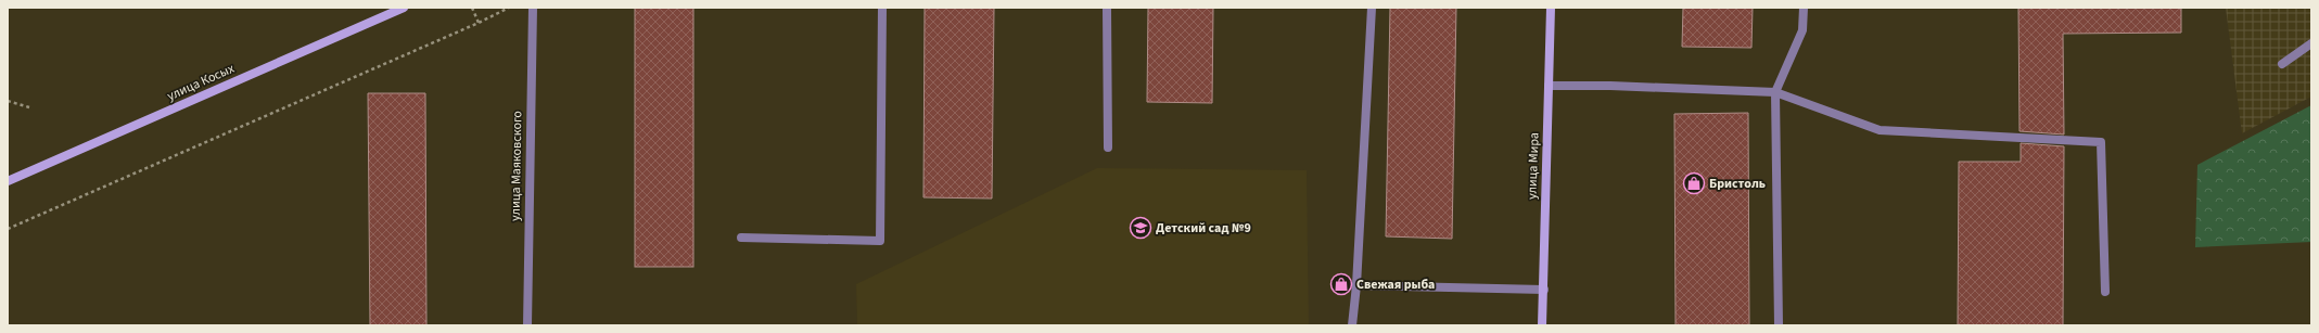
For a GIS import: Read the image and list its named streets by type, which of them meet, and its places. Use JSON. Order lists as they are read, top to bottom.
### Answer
{
  "streets": {
    "street": ["улица Косых", "улица Маяковского", "улица Мира"]
  },
  "places": {
    "shop": ["Бристоль", "Свежая рыба"],
    "school or university": ["Детский сад №9"]
  }
}
